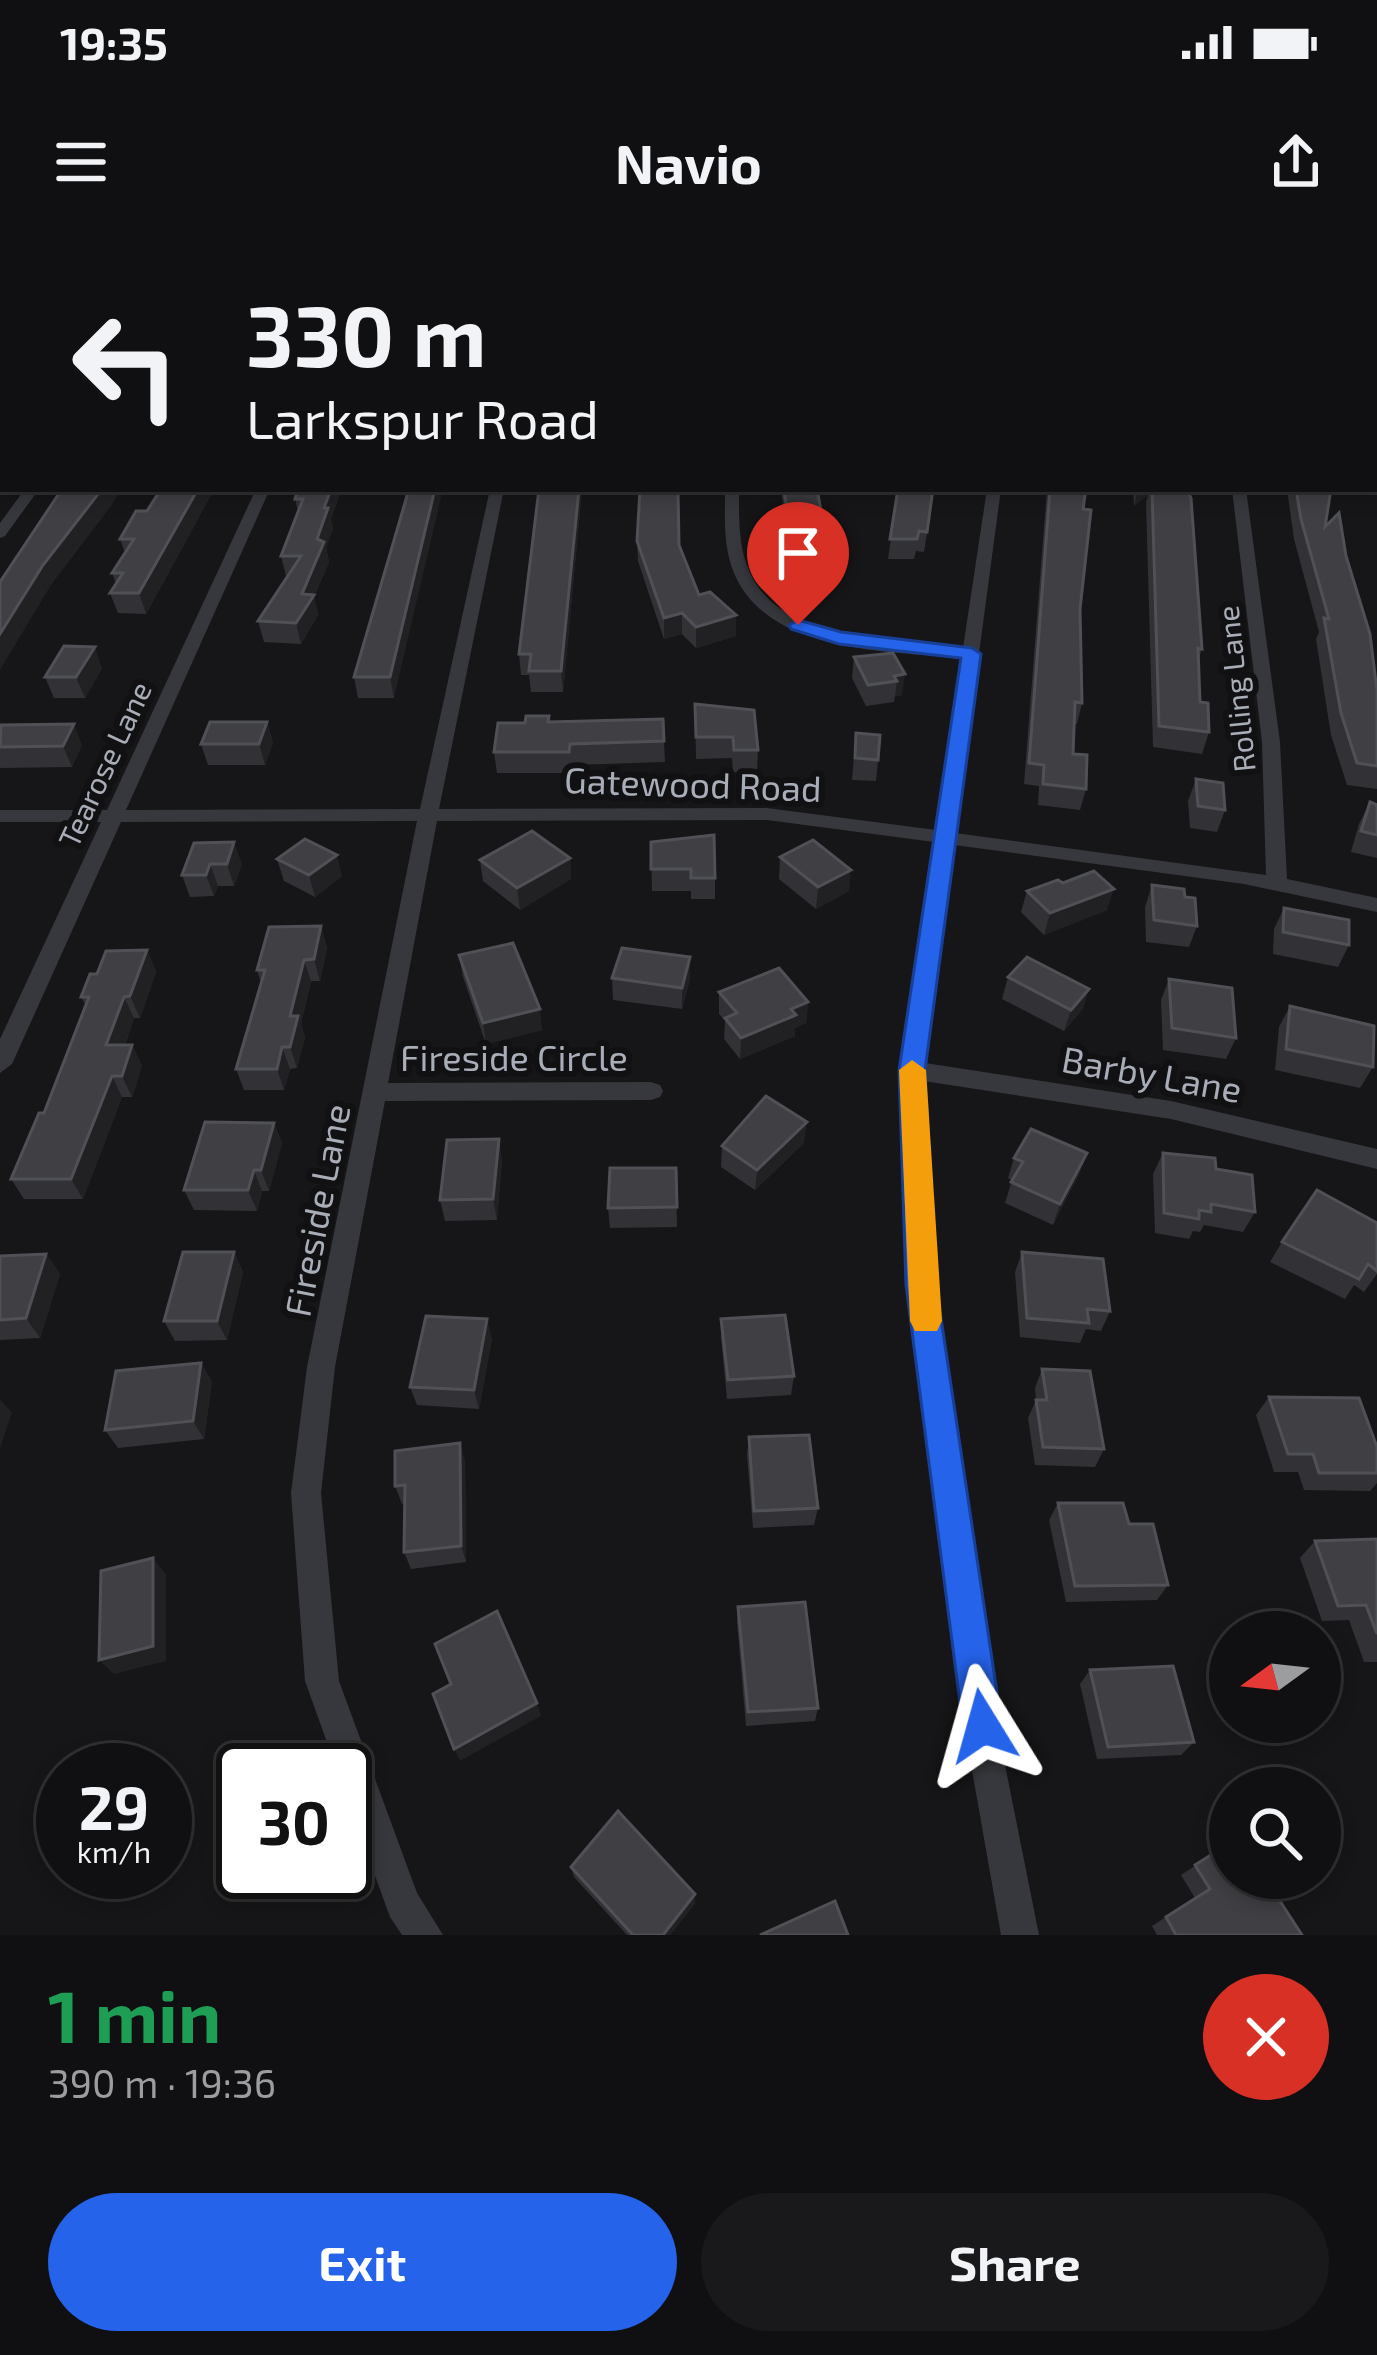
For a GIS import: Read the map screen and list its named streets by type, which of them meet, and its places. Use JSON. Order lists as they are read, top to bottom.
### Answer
{
  "streets": {
    "street": [
      "Rolling Lane",
      "Tearose Lane",
      "Gatewood Road",
      "Fireside Circle",
      "Barby Lane",
      "Fireside Lane"
    ]
  },
  "crossings": [
    ["Rolling Lane", "Gatewood Road"],
    ["Tearose Lane", "Gatewood Road"],
    ["Gatewood Road", "Fireside Lane"],
    ["Fireside Circle", "Fireside Lane"]
  ],
  "north": "left",
  "page": {
    "status": "19:35",
    "header": "Navio",
    "turn": ["330 m", "Larkspur Road"],
    "speed": "29 km/h",
    "limit": "30",
    "heading": ["1 min", "390 m · 19:36"],
    "buttons": ["Exit", "Share"]
  }
}
